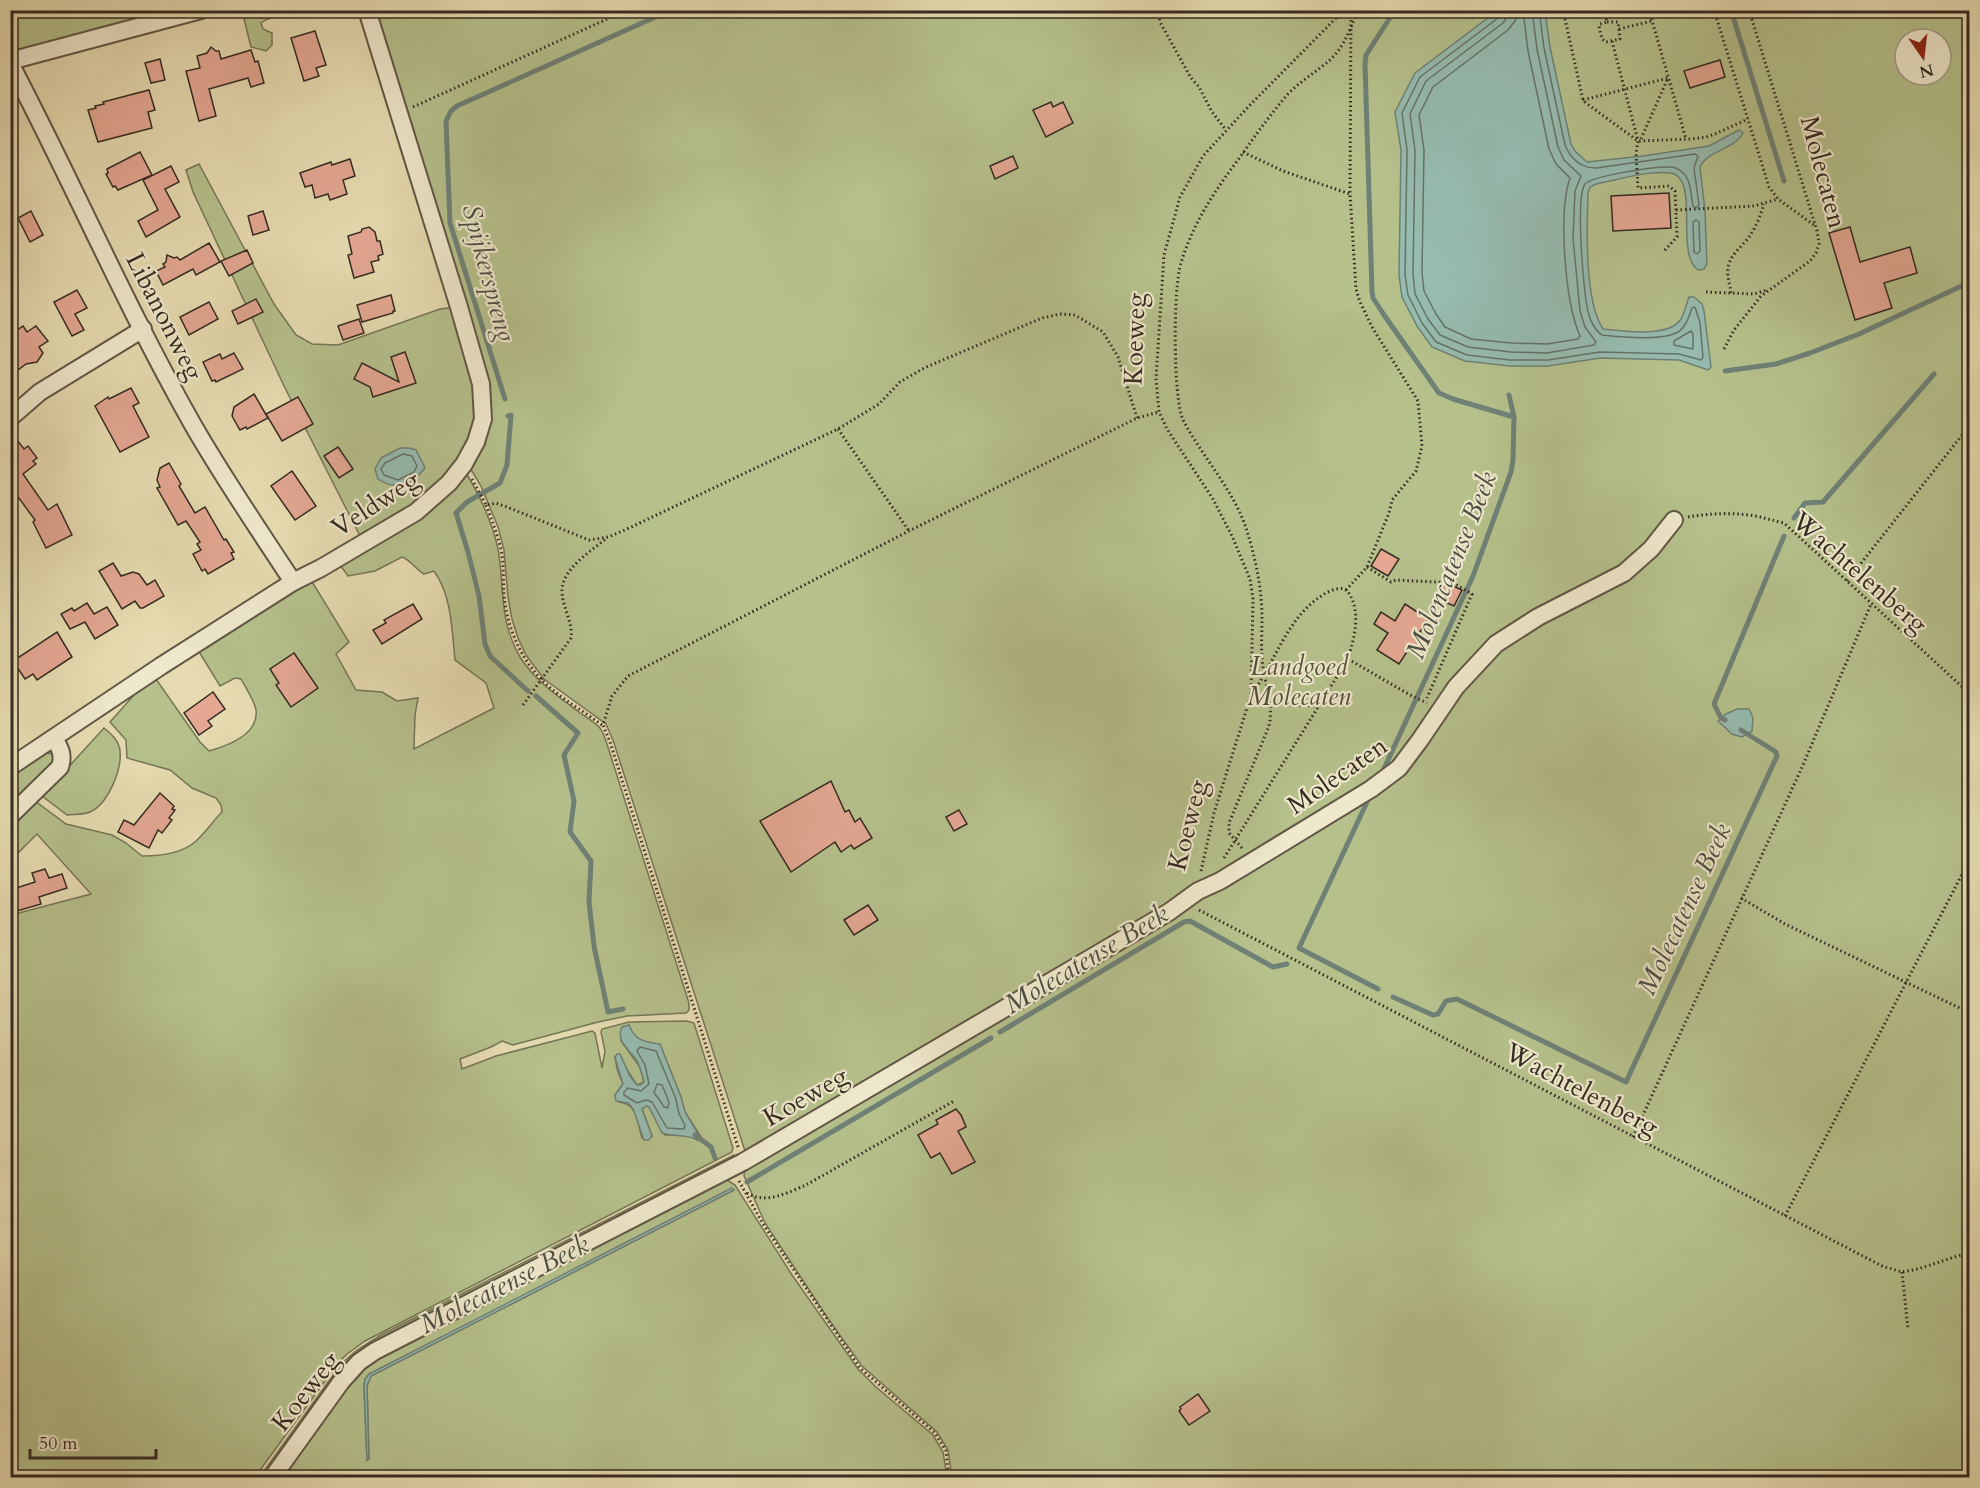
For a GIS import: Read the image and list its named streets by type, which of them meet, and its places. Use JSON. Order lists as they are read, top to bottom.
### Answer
{
  "streets": {
    "street": [
      "Molecaten",
      "Libanonweg",
      "Koeweg",
      "Veldweg"
    ],
    "path": ["Wachtelenberg"]
  },
  "crossings": [
    ["Molecaten", "Koeweg"],
    ["Molecaten", "Wachtelenberg"],
    ["Libanonweg", "Veldweg"],
    ["Koeweg", "Wachtelenberg"]
  ],
  "water": ["Spijkerspreng", "Molencatense Beek", "Molecatense Beek"],
  "parks": ["Landgoed Molecaten"],
  "scale_bar": "50 m",
  "north": "bottom"
}
